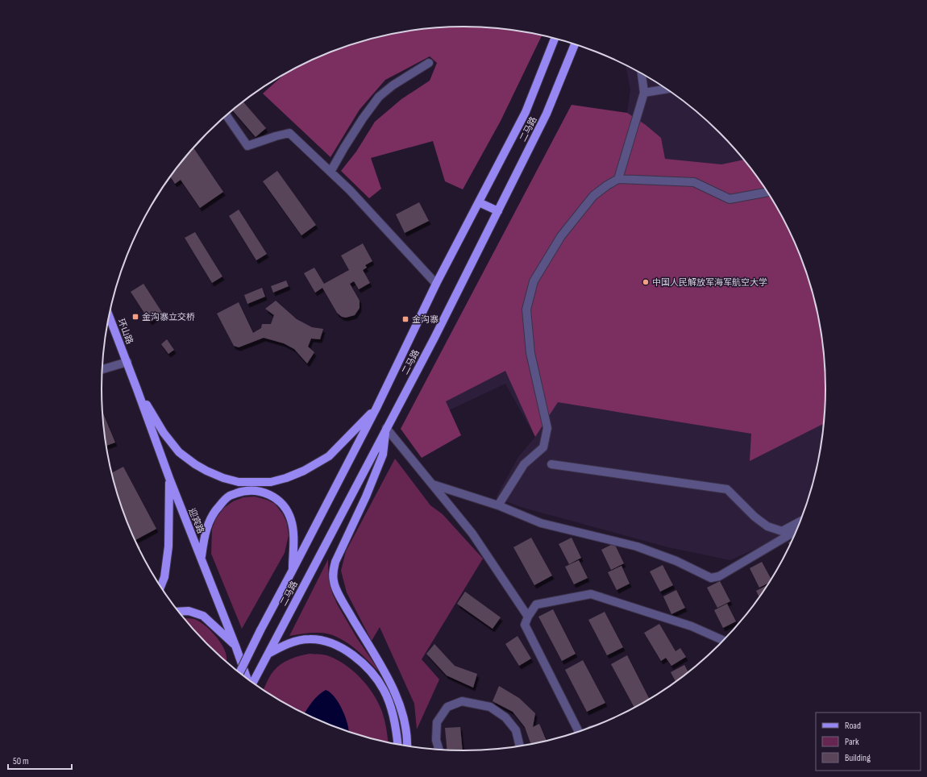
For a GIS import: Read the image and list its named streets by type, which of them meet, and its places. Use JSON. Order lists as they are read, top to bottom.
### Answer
{
  "streets": {
    "main road": ["二马路", "环山路", "迎宾路"]
  },
  "crossings": [
    ["环山路", "迎宾路"]
  ],
  "places": {
    "other": ["中国人民解放军海军航空大学"],
    "transit": ["金沟寨立交桥", "金沟寨"]
  },
  "legend": ["Road", "Park", "Building"],
  "scale_bar": "50 m"
}
